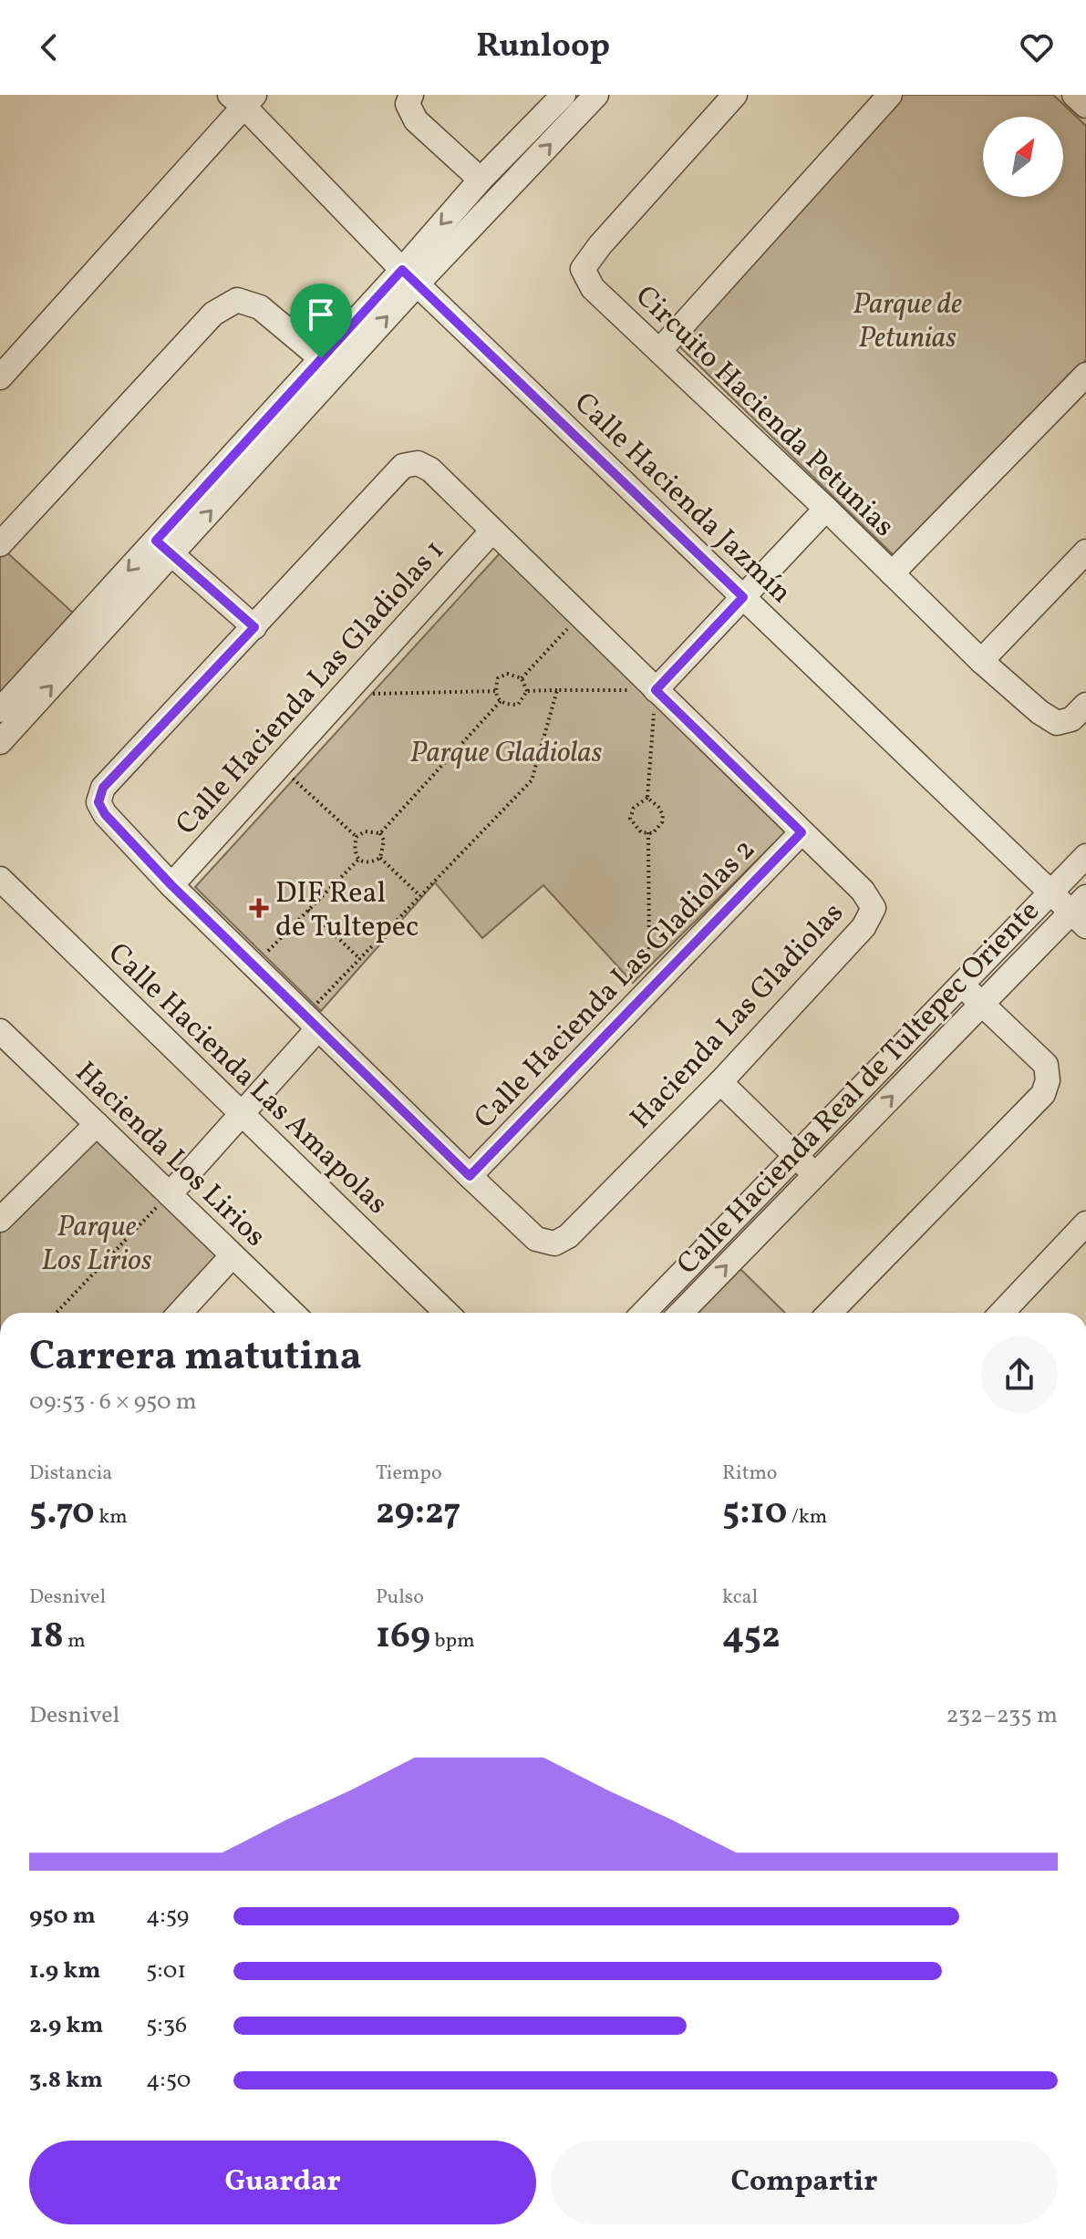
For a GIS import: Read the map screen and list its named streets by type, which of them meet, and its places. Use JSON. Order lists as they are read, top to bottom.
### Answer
{
  "streets": {
    "street": [
      "Circuito Hacienda Petunias",
      "Calle Hacienda Jazmín",
      "Calle Hacienda Las Gladiolas 1",
      "Calle Hacienda Las Gladiolas 2",
      "Hacienda Las Gladiolas",
      "Calle Hacienda Las Amapolas",
      "Calle Hacienda Real de Tultepec Oriente",
      "Hacienda Los Lirios"
    ]
  },
  "crossings": [
    ["Calle Hacienda Jazmín", "Calle Hacienda Real de Tultepec Oriente"],
    ["Calle Hacienda Las Gladiolas 1", "Hacienda Las Gladiolas"],
    ["Calle Hacienda Las Gladiolas 2", "Hacienda Las Gladiolas"]
  ],
  "parks": ["Parque de Petunias", "Parque Gladiolas", "Parque Los Lirios"],
  "places": {
    "health": ["DIF Real de Tultepec"]
  },
  "north": "top right",
  "page": {
    "header": "Runloop",
    "heading": ["Carrera matutina", "09:53 · 6 × 950 m"],
    "stats": [
      ["Distancia", "5.70 km"],
      ["Tiempo", "29:27"],
      ["Ritmo", "5:10 /km"],
      ["Desnivel", "18 m"],
      ["Pulso", "169 bpm"],
      ["kcal", "452"]
    ],
    "chart": ["Desnivel", "232–235 m"],
    "list": [
      {
        "name": "950 m",
        "note": "4:59"
      },
      {
        "name": "1.9 km",
        "note": "5:01"
      },
      {
        "name": "2.9 km",
        "note": "5:36"
      },
      {
        "name": "3.8 km",
        "note": "4:50"
      }
    ],
    "buttons": ["Guardar", "Compartir"]
  }
}
